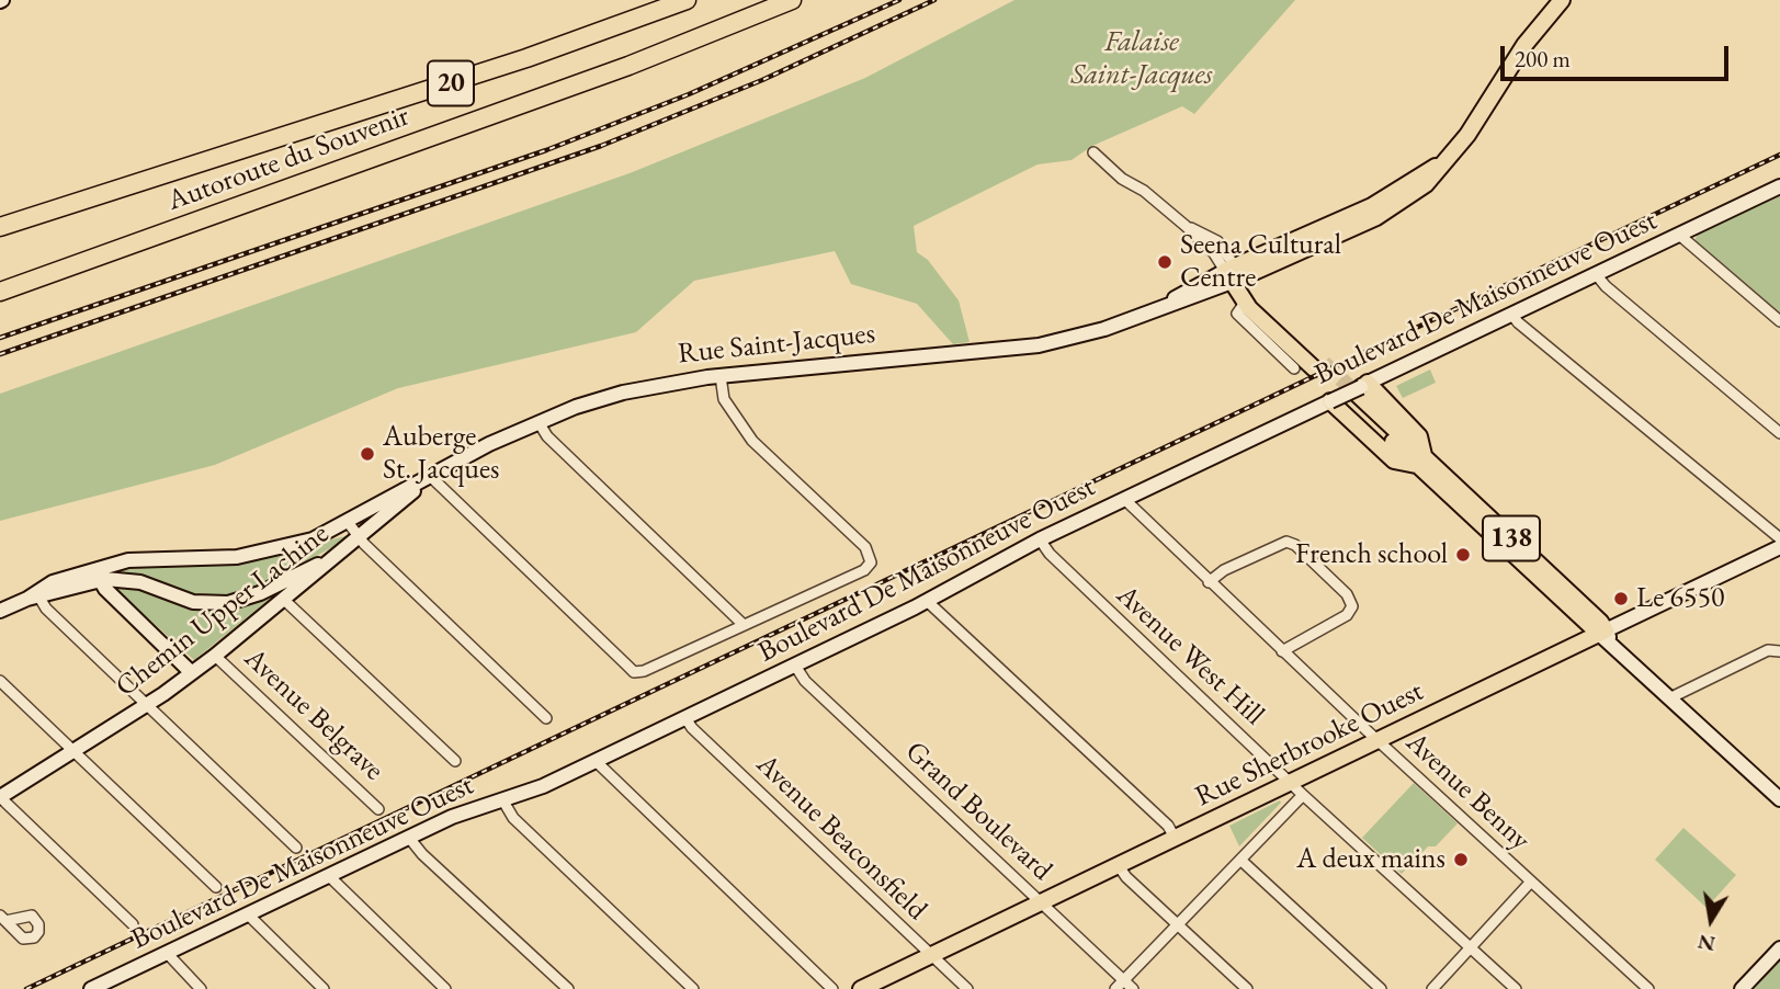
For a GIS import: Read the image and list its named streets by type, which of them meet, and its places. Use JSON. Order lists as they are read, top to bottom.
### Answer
{
  "streets": {
    "highway": ["20", "Autoroute du Souvenir"],
    "main road": [
      "Boulevard De Maisonneuve Ouest",
      "Rue Saint-Jacques",
      "138",
      "Chemin Upper Lachine",
      "Rue Sherbrooke Ouest"
    ],
    "street": [
      "Avenue West Hill",
      "Avenue Belgrave",
      "Avenue Benny",
      "Grand Boulevard",
      "Avenue Beaconsfield"
    ]
  },
  "crossings": [
    ["Boulevard De Maisonneuve Ouest", "Avenue West Hill"],
    ["Boulevard De Maisonneuve Ouest", "Avenue Benny"],
    ["Boulevard De Maisonneuve Ouest", "Grand Boulevard"],
    ["Boulevard De Maisonneuve Ouest", "Avenue Beaconsfield"],
    ["Rue Saint-Jacques", "Chemin Upper Lachine"],
    ["138", "Rue Sherbrooke Ouest"],
    ["Chemin Upper Lachine", "Avenue Belgrave"],
    ["Avenue West Hill", "Rue Sherbrooke Ouest"],
    ["Rue Sherbrooke Ouest", "Avenue Benny"],
    ["Rue Sherbrooke Ouest", "Grand Boulevard"],
    ["Rue Sherbrooke Ouest", "Avenue Beaconsfield"]
  ],
  "parks": ["Falaise Saint-Jacques"],
  "places": [
    "Seena Cultural Centre",
    "Auberge St. Jacques",
    "French school",
    "Le 6550",
    "A deux mains"
  ],
  "scale_bar": "200 m",
  "north": "bottom"
}
